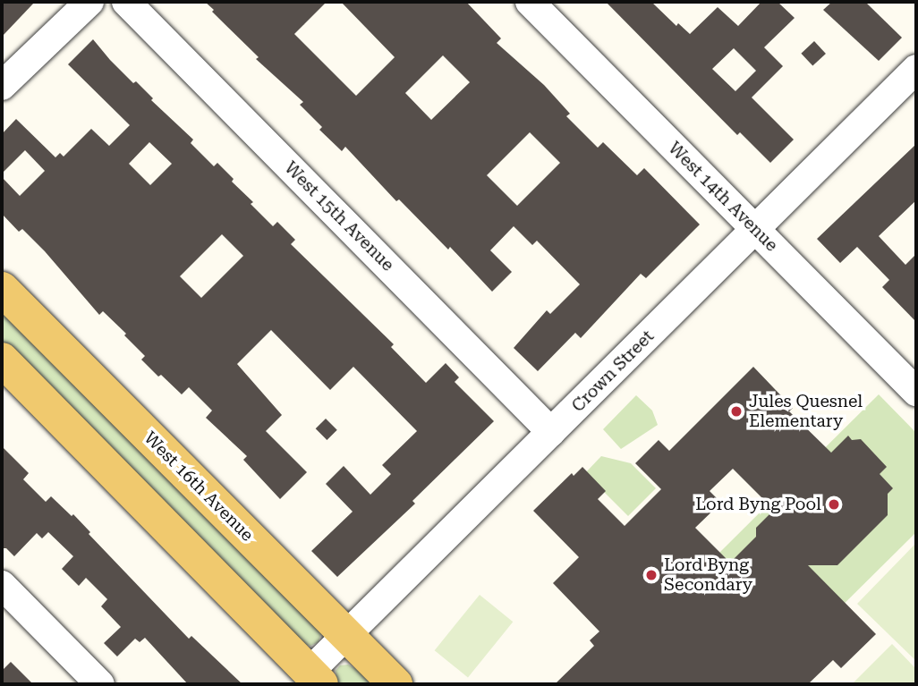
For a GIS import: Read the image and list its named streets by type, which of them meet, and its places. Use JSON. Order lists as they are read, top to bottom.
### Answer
{
  "streets": {
    "main road": ["West 16th Avenue"],
    "street": ["West 14th Avenue", "West 15th Avenue", "Crown Street"]
  },
  "crossings": [
    ["West 14th Avenue", "Crown Street"],
    ["West 15th Avenue", "Crown Street"],
    ["Crown Street", "West 16th Avenue"]
  ],
  "places": ["Jules Quesnel Elementary", "Lord Byng Pool", "Lord Byng Secondary"]
}
